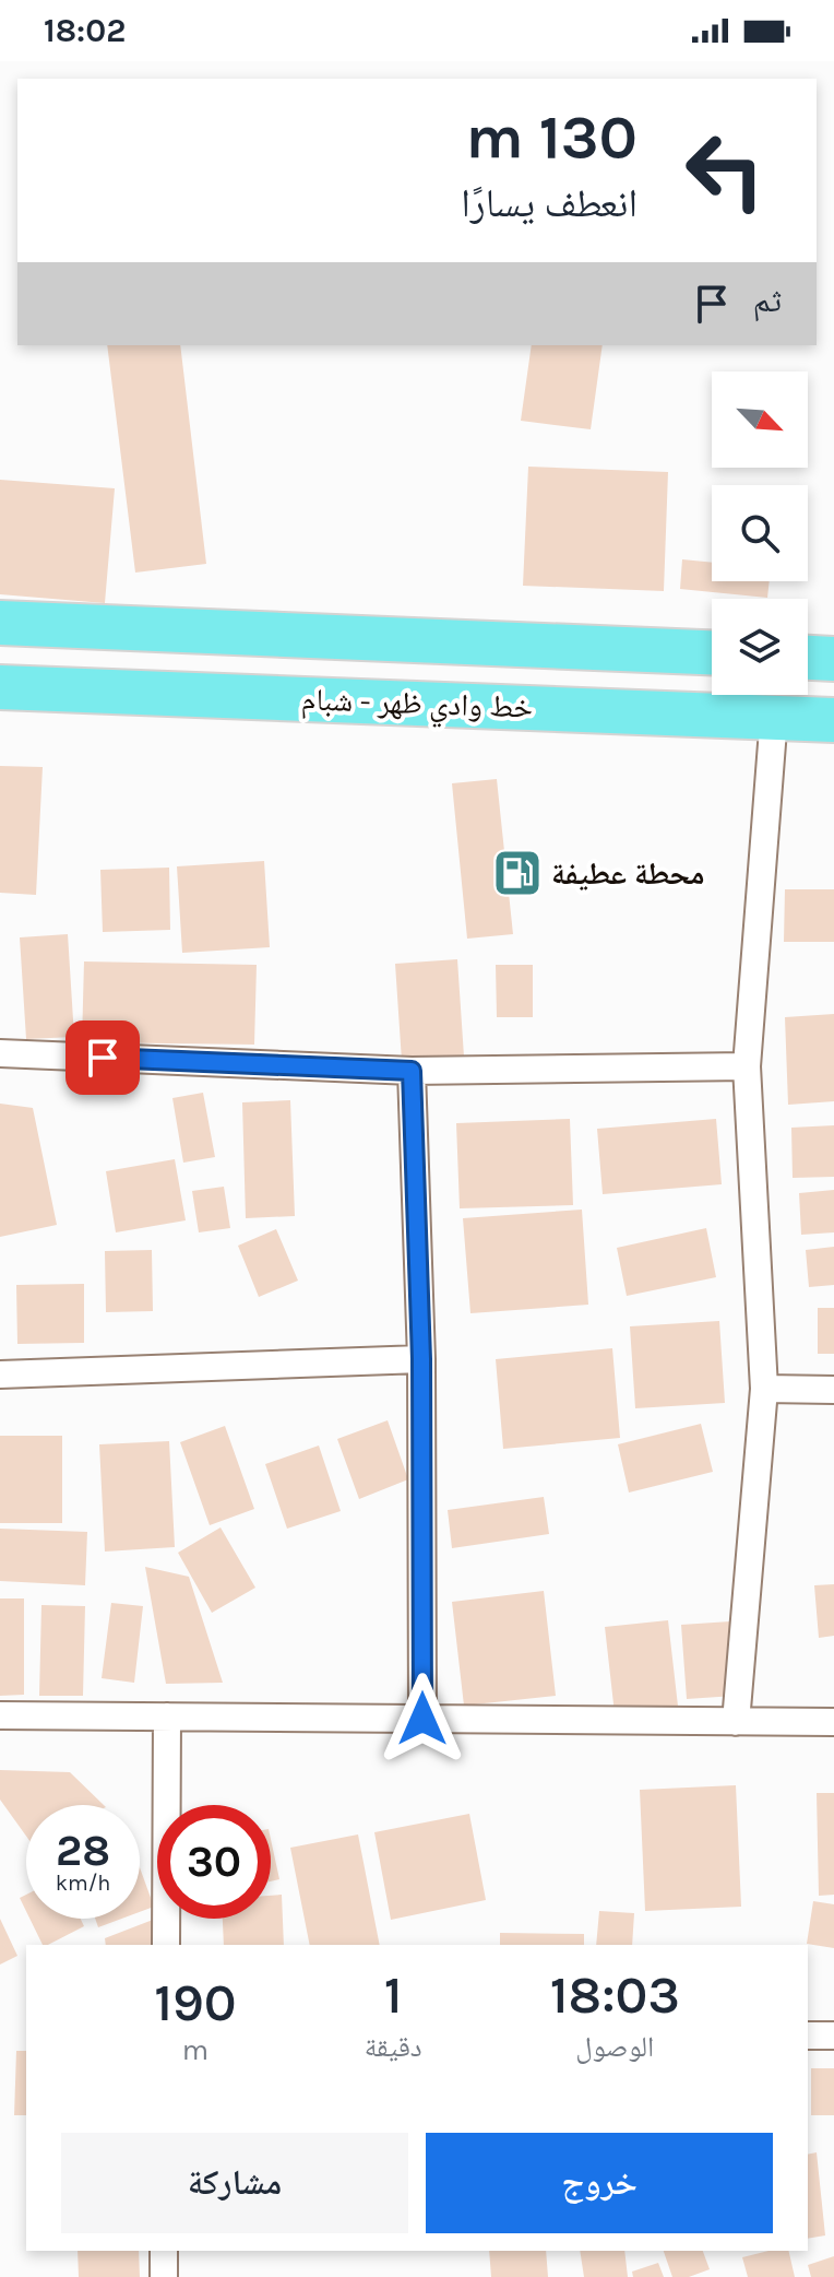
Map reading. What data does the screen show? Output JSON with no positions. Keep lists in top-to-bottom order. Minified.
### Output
{"streets":{"main road":["خط وادي ظهر - شبام"]},"places":{"fuel station":["محطة عطيفة"]},"north":"bottom right","page":{"status":"18:02","turn":["130 m","انعطف يسارًا"],"then":"ثم","speed":"28 km/h","limit":"30","eta":["18:03","الوصول","1","دقيقة","190","m"],"buttons":["خروج","مشاركة"]}}
